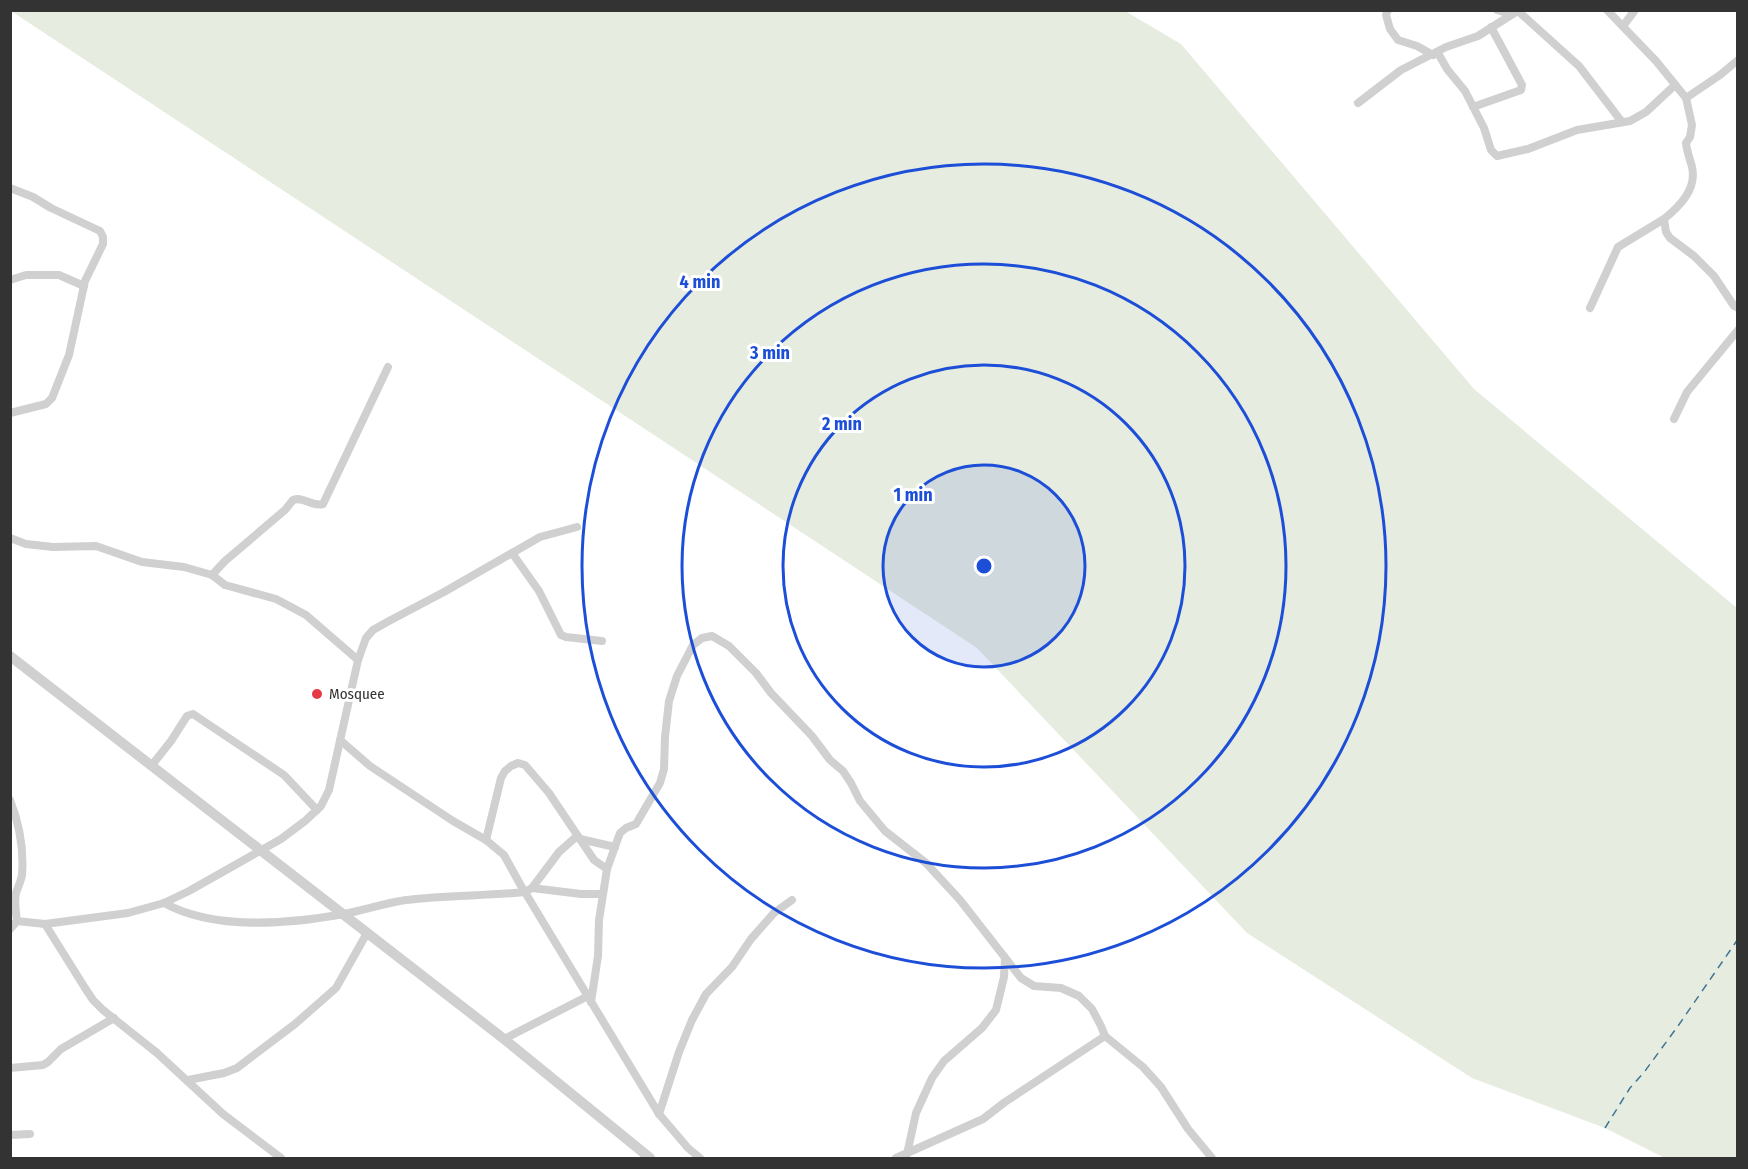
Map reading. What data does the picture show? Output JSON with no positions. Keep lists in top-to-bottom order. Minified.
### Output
{"places":["Mosquee"],"rings":["4 min","3 min","2 min","1 min"]}
